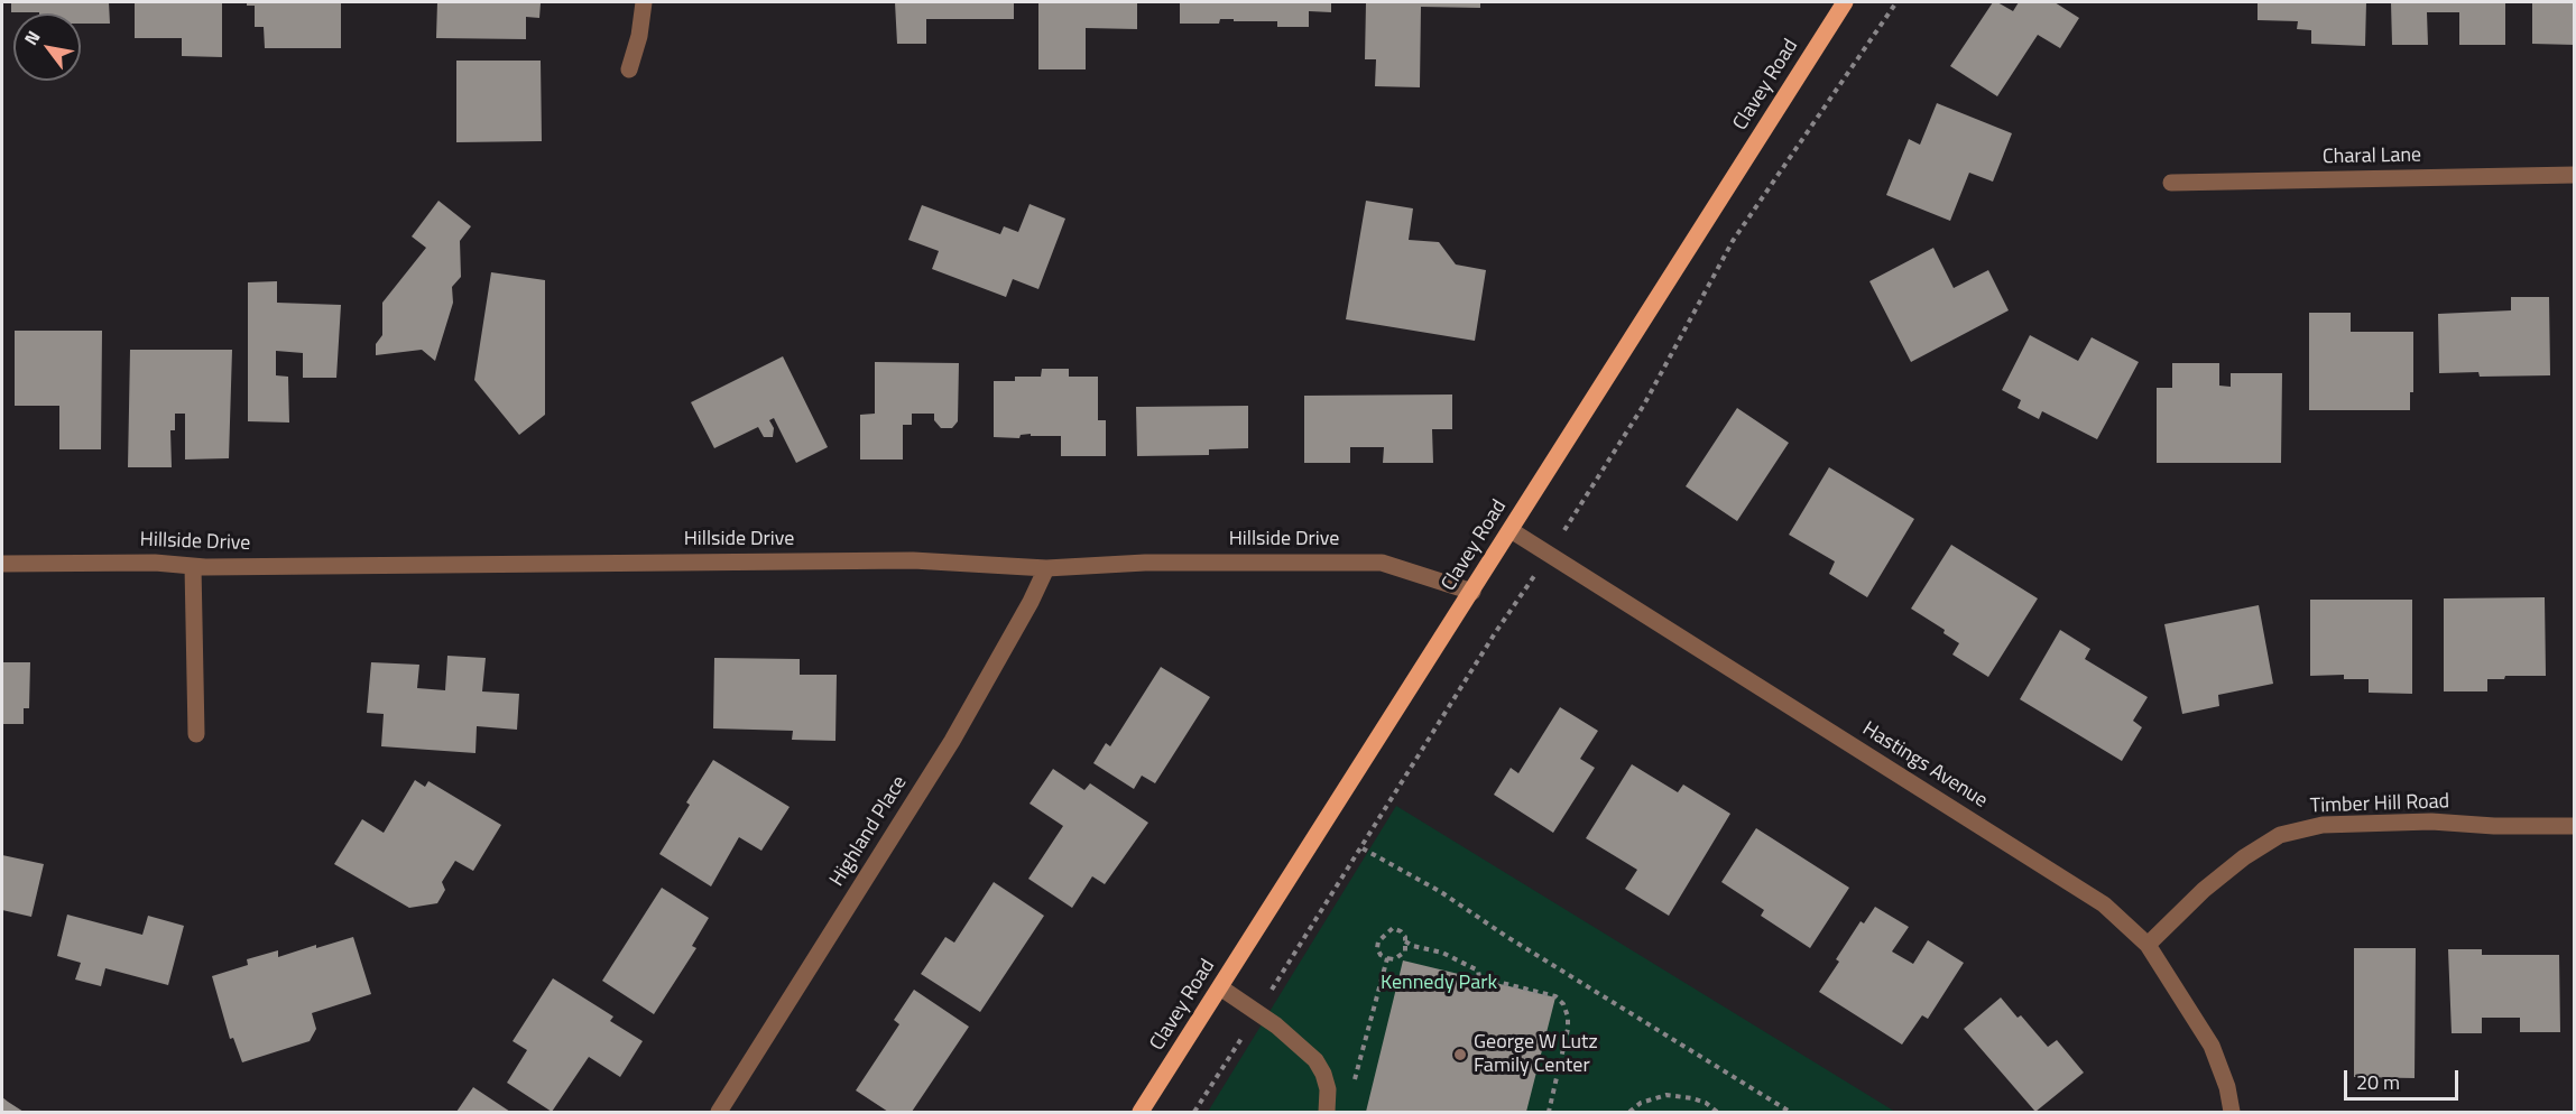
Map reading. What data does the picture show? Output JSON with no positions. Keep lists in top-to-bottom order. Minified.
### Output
{"streets":{"main road":["Clavey Road"],"street":["Charal Lane","Hillside Drive","Hastings Avenue","Timber Hill Road","Highland Place"]},"crossings":[["Clavey Road","Hillside Drive"],["Clavey Road","Hastings Avenue"],["Hillside Drive","Highland Place"],["Hastings Avenue","Timber Hill Road"]],"parks":["Kennedy Park"],"places":["George W Lutz Family Center"],"scale_bar":"20 m","north":"top left"}
